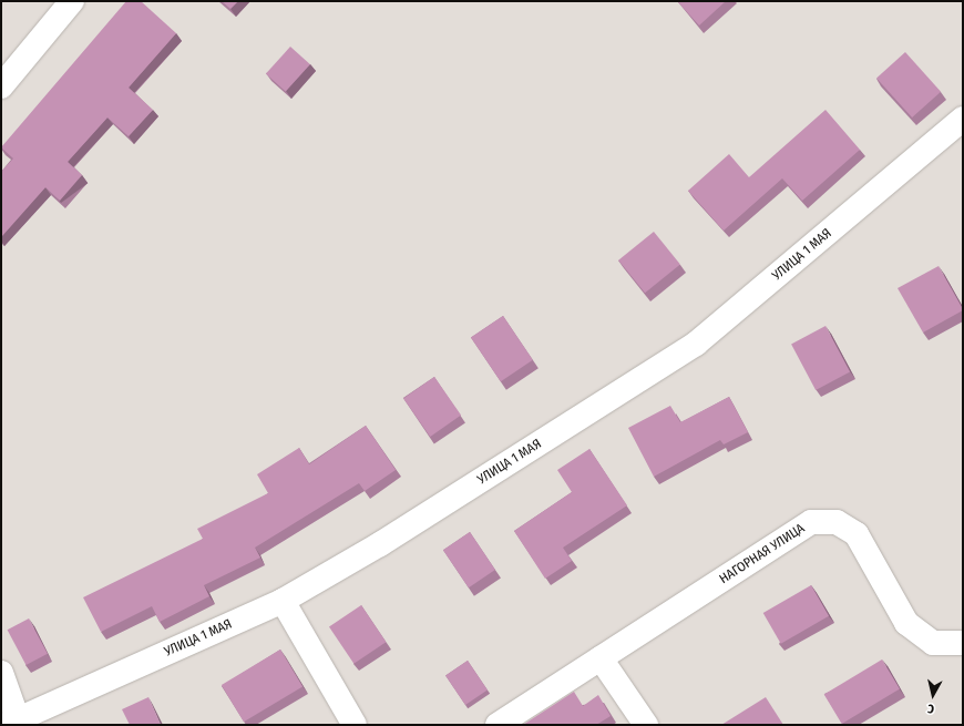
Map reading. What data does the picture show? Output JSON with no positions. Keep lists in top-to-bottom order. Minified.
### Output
{"streets":{"street":["УЛИЦА 1 МАЯ","НАГОРНАЯ УЛИЦА"]},"north":"bottom"}
